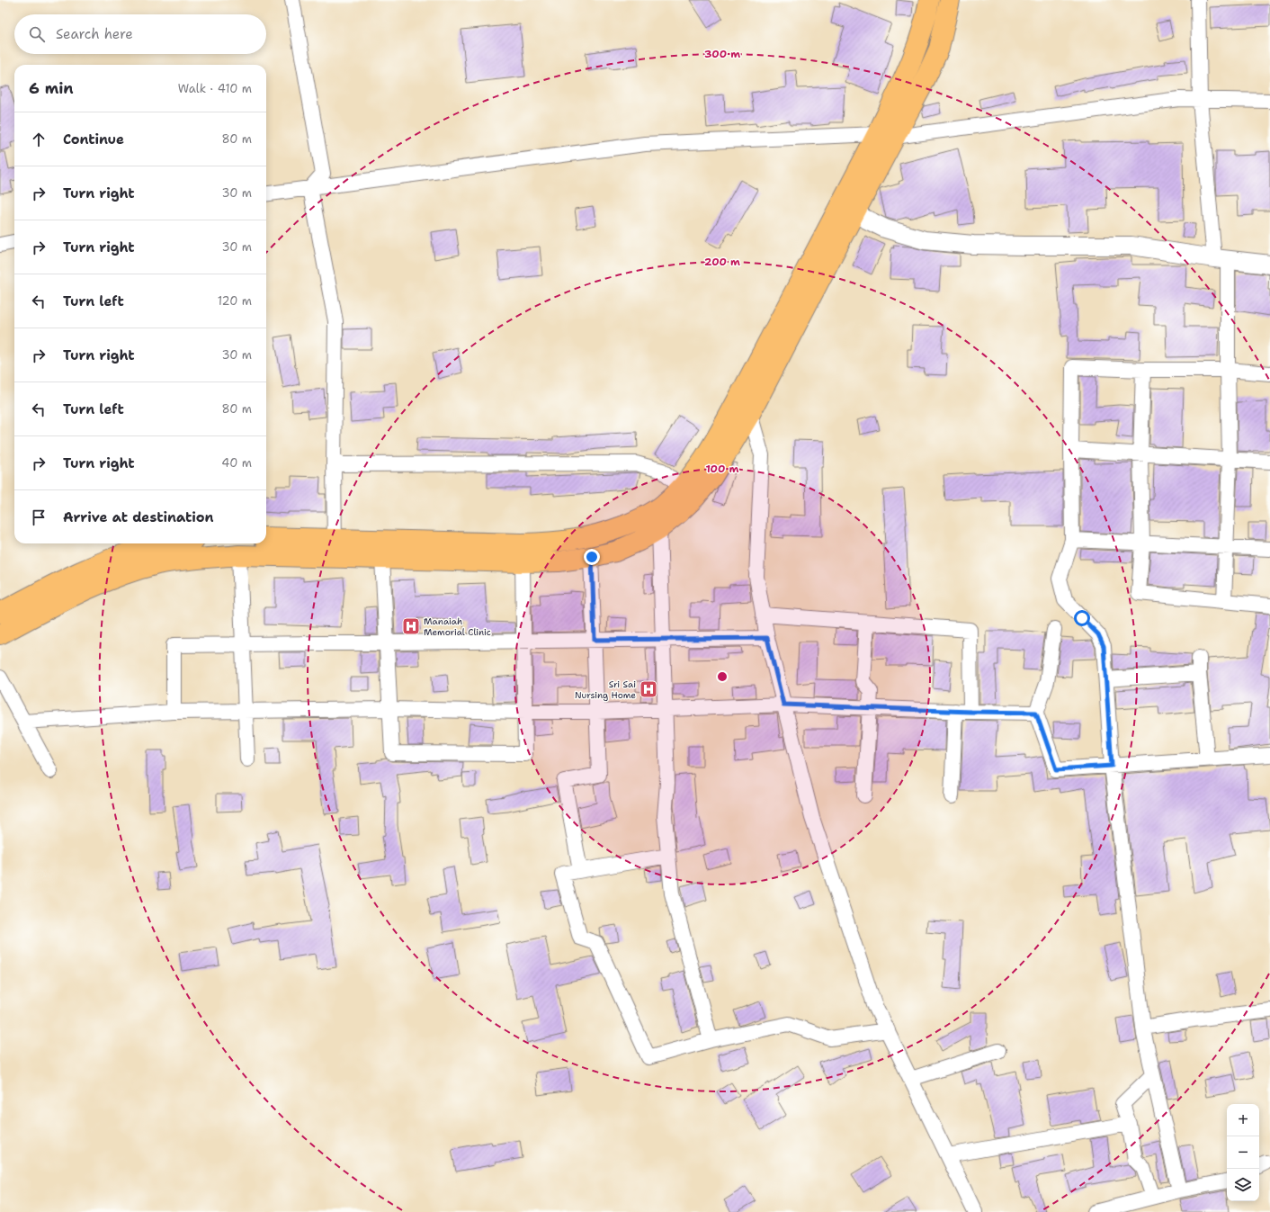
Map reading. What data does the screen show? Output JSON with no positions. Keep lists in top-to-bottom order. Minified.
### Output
{"places":{"hospital":["Manaiah Memorial Clinic","Sri Sai Nursing Home"]},"page":{"search":"Search here","heading":["6 min","Walk · 410 m"],"list":[["Continue","80 m"],["Turn right","30 m"],["Turn right","30 m"],["Turn left","120 m"],["Turn right","30 m"],["Turn left","80 m"],["Turn right","40 m"],"Arrive at destination"],"map_buttons":["+","−"]},"rings":["300 m","200 m","100 m"]}
